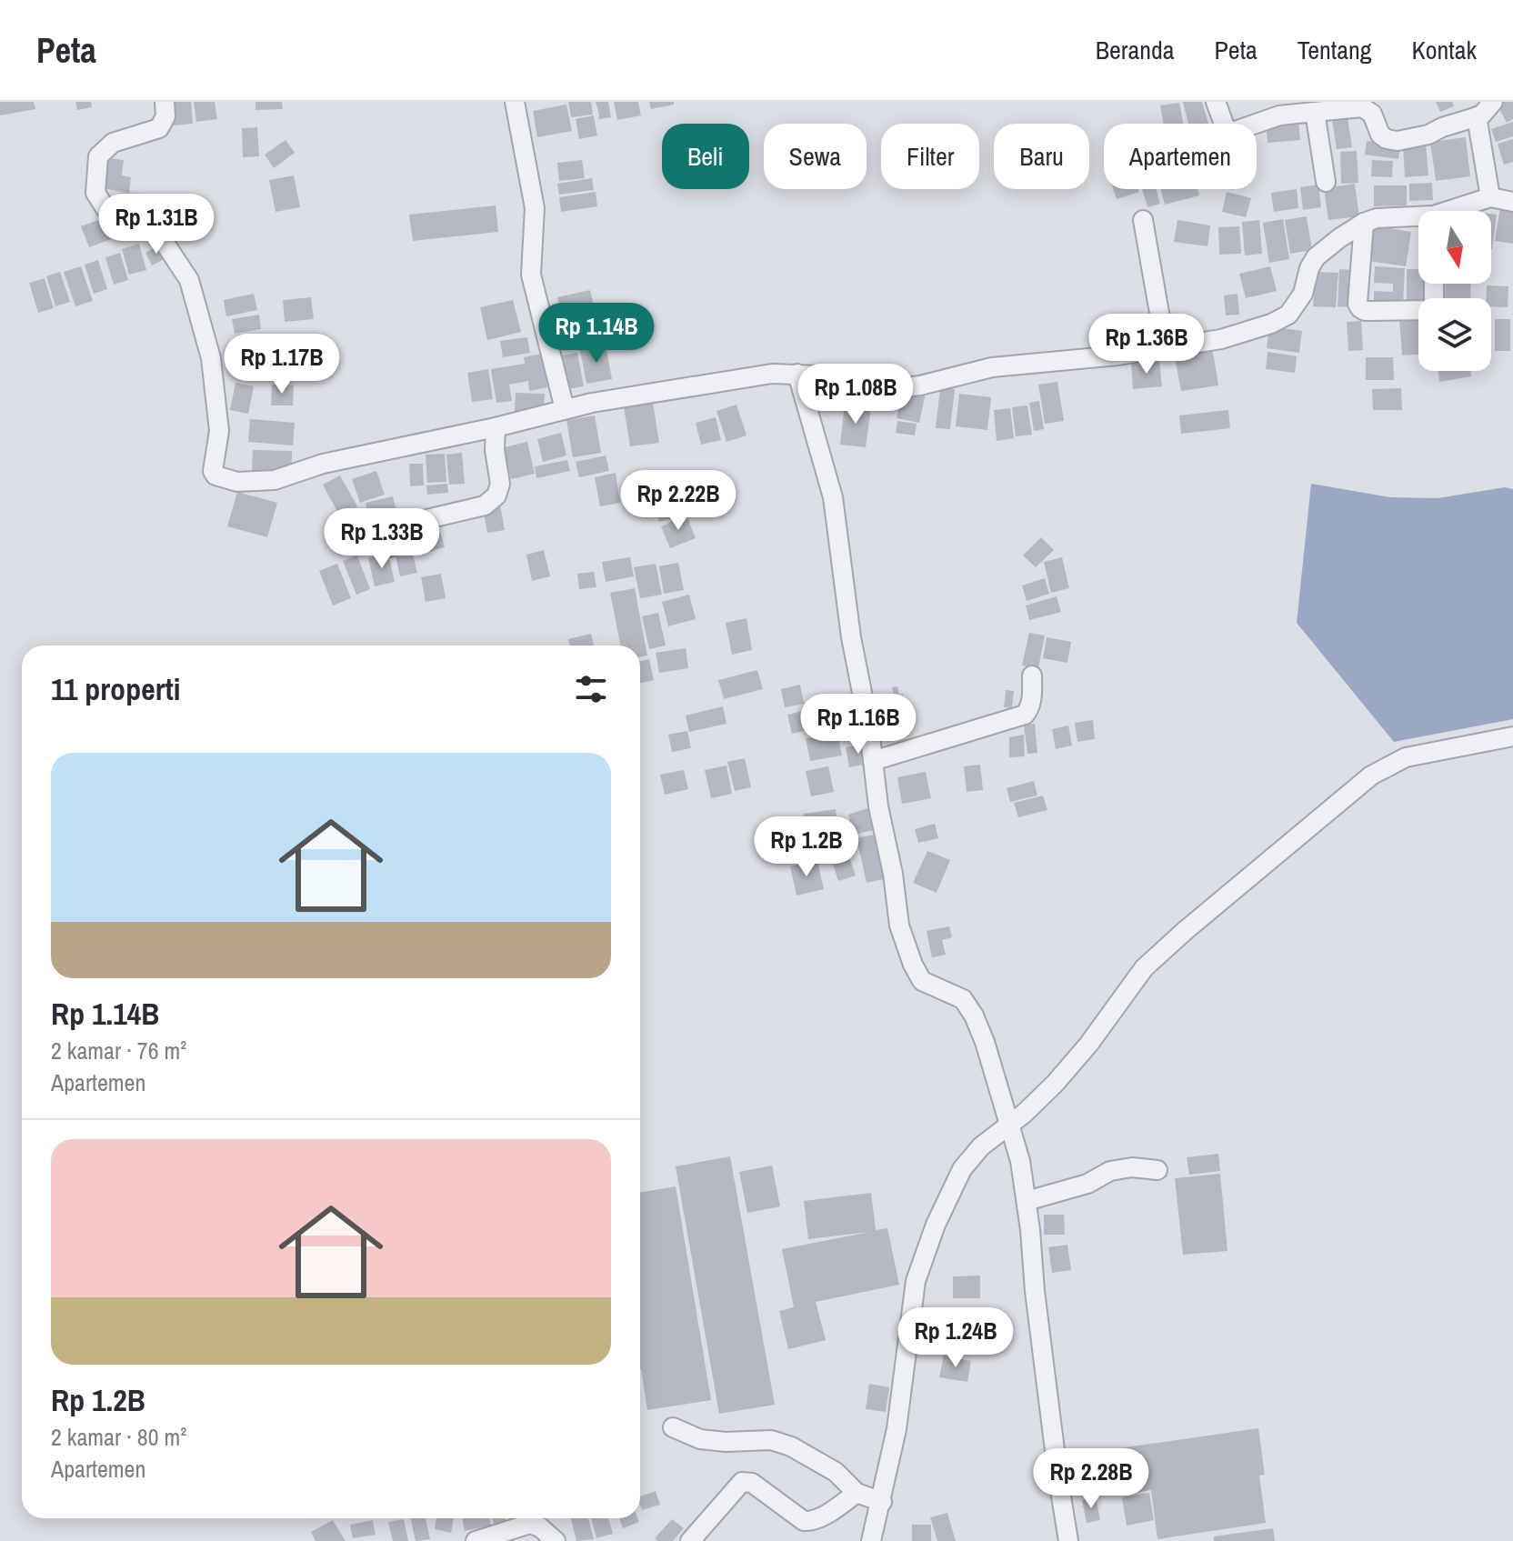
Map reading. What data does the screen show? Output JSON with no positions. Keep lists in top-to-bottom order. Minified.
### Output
{"north":"bottom","page":{"header":"Peta","nav":["Beranda","Peta","Tentang","Kontak"],"chip":["Beli","Sewa","Filter","Baru","Apartemen"],"price":["Rp 1.31B","Rp 1.14B","Rp 1.36B","Rp 1.17B","Rp 1.08B","Rp 2.22B","Rp 1.33B","Rp 1.16B","Rp 1.2B","Rp 1.24B","Rp 2.28B"],"heading":"11 properti","list":[{"name":"Rp 1.14B","note":"2 kamar · 76 m² · Apartemen"},{"name":"Rp 1.2B","note":"2 kamar · 80 m² · Apartemen"}]}}
